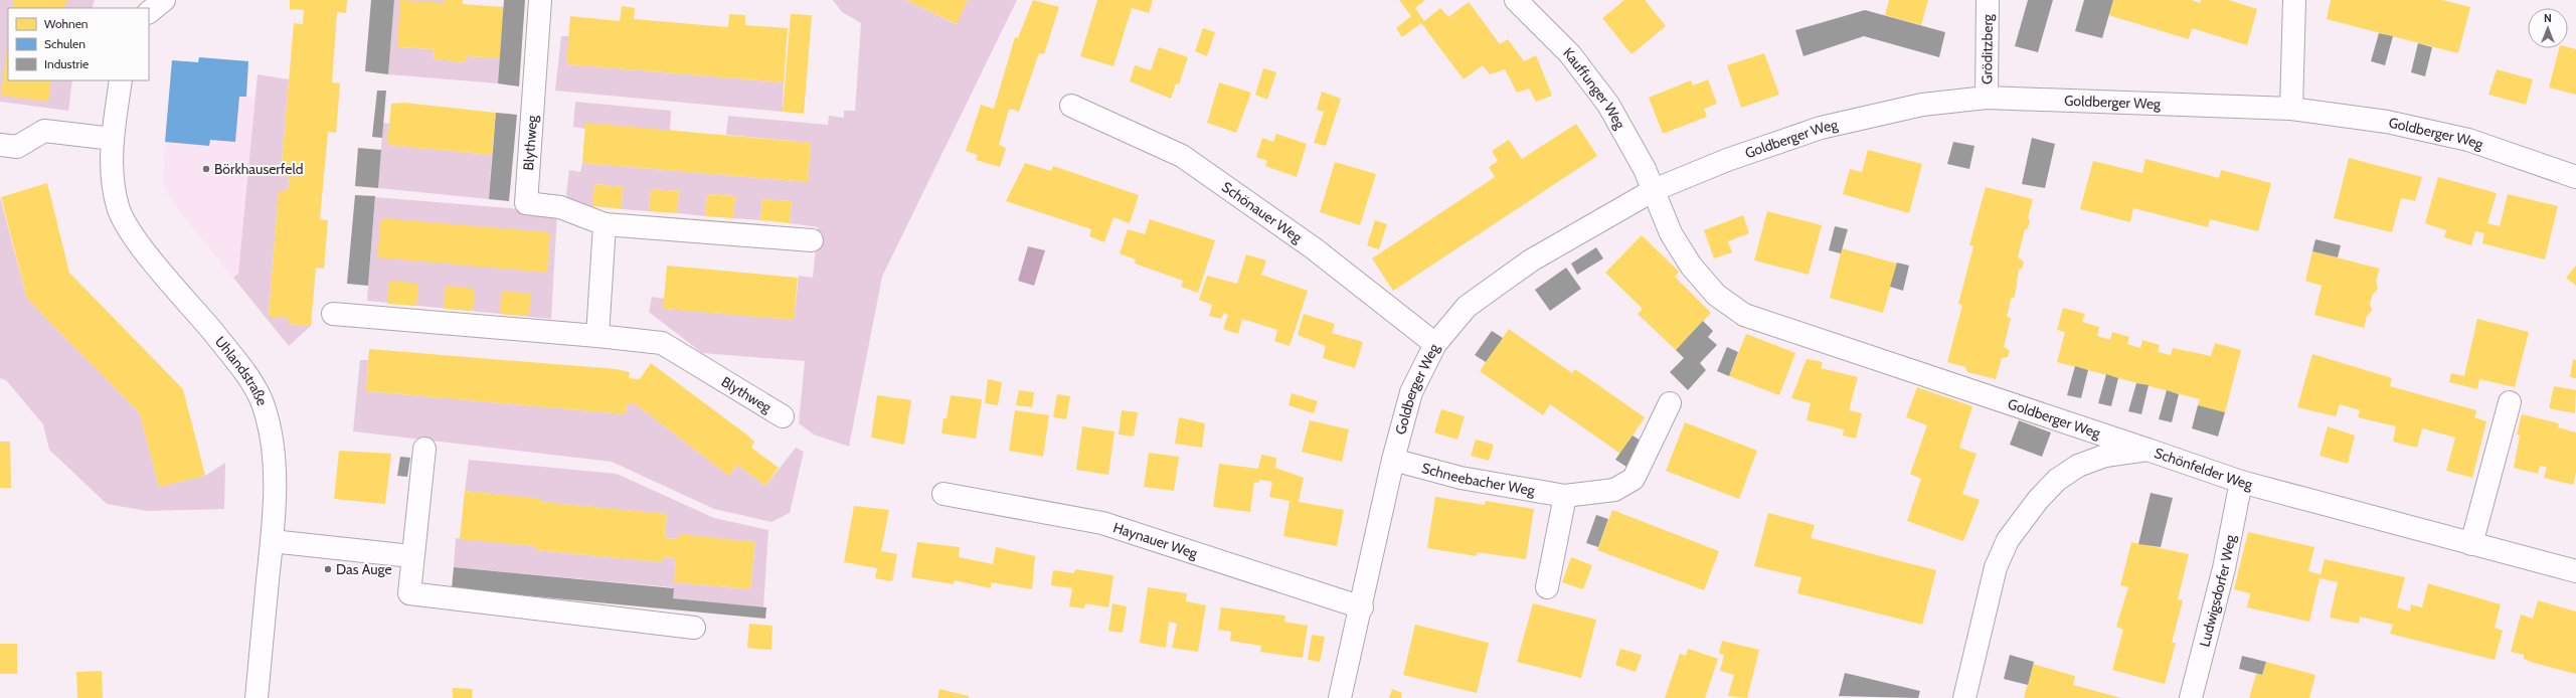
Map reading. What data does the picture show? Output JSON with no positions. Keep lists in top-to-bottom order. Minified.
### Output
{"streets":{"street":["Gröditzberg","Kauffunger Weg","Goldberger Weg","Blythweg","Schönauer Weg","Uhlandstraße","Schönfelder Weg","Schneebacher Weg","Haynauer Weg","Ludwigsdorfer Weg"]},"crossings":[["Gröditzberg","Goldberger Weg"],["Kauffunger Weg","Goldberger Weg"],["Goldberger Weg","Schönauer Weg"],["Goldberger Weg","Schönfelder Weg"],["Goldberger Weg","Schneebacher Weg"],["Goldberger Weg","Haynauer Weg"],["Schönfelder Weg","Ludwigsdorfer Weg"]],"places":["Börkhauserfeld","Das Auge"],"legend":["Wohnen","Schulen","Industrie"],"north":"top"}
